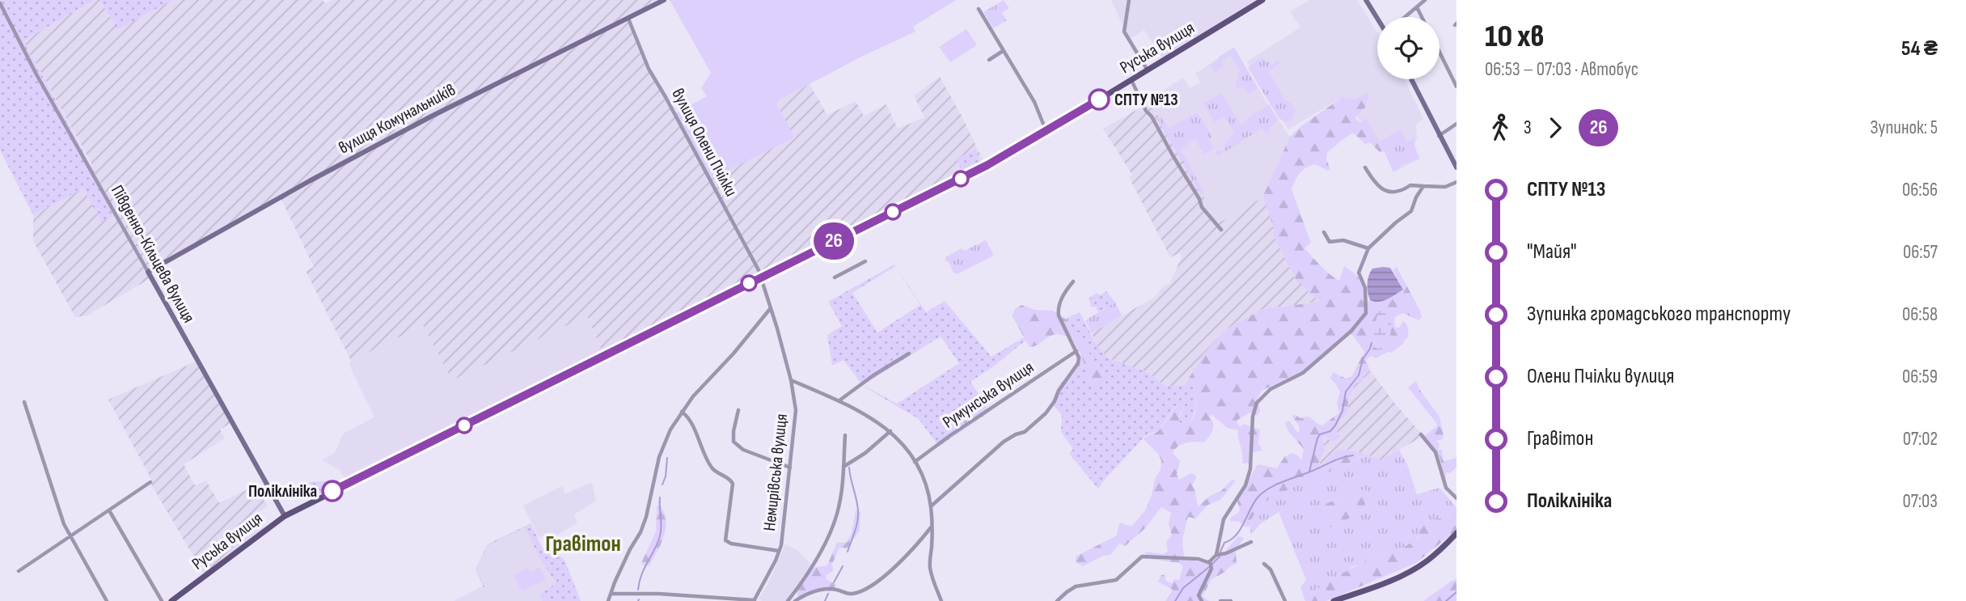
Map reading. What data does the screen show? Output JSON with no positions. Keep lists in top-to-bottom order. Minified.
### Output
{"streets":{"main road":["Руська вулиця"],"street":["вулиця Комунальників","вулиця Олени Пчілки","Південно-Кільцева вулиця","Румунська вулиця","Немирівська вулиця"]},"crossings":[["Руська вулиця","вулиця Олени Пчілки"],["Руська вулиця","Південно-Кільцева вулиця"],["Руська вулиця","Немирівська вулиця"],["вулиця Комунальників","вулиця Олени Пчілки"],["вулиця Комунальників","Південно-Кільцева вулиця"],["вулиця Олени Пчілки","Немирівська вулиця"]],"districts":["Гравітон"],"places":["СПТУ №13","Поліклініка"],"lines":["bus line 26"],"page":{"on_map":"26","heading":["10 хв","06:53 – 07:03 · Автобус","54 ₴"],"legs":["3","26","Зупинок: 5"],"list":[{"name":"СПТУ №13","value":"06:56"},{"name":"\"Майя\"","value":"06:57"},{"name":"Зупинка громадського транспорту","value":"06:58"},{"name":"Олени Пчілки вулиця","value":"06:59"},{"name":"Гравітон","value":"07:02"},{"name":"Поліклініка","value":"07:03"}]}}
